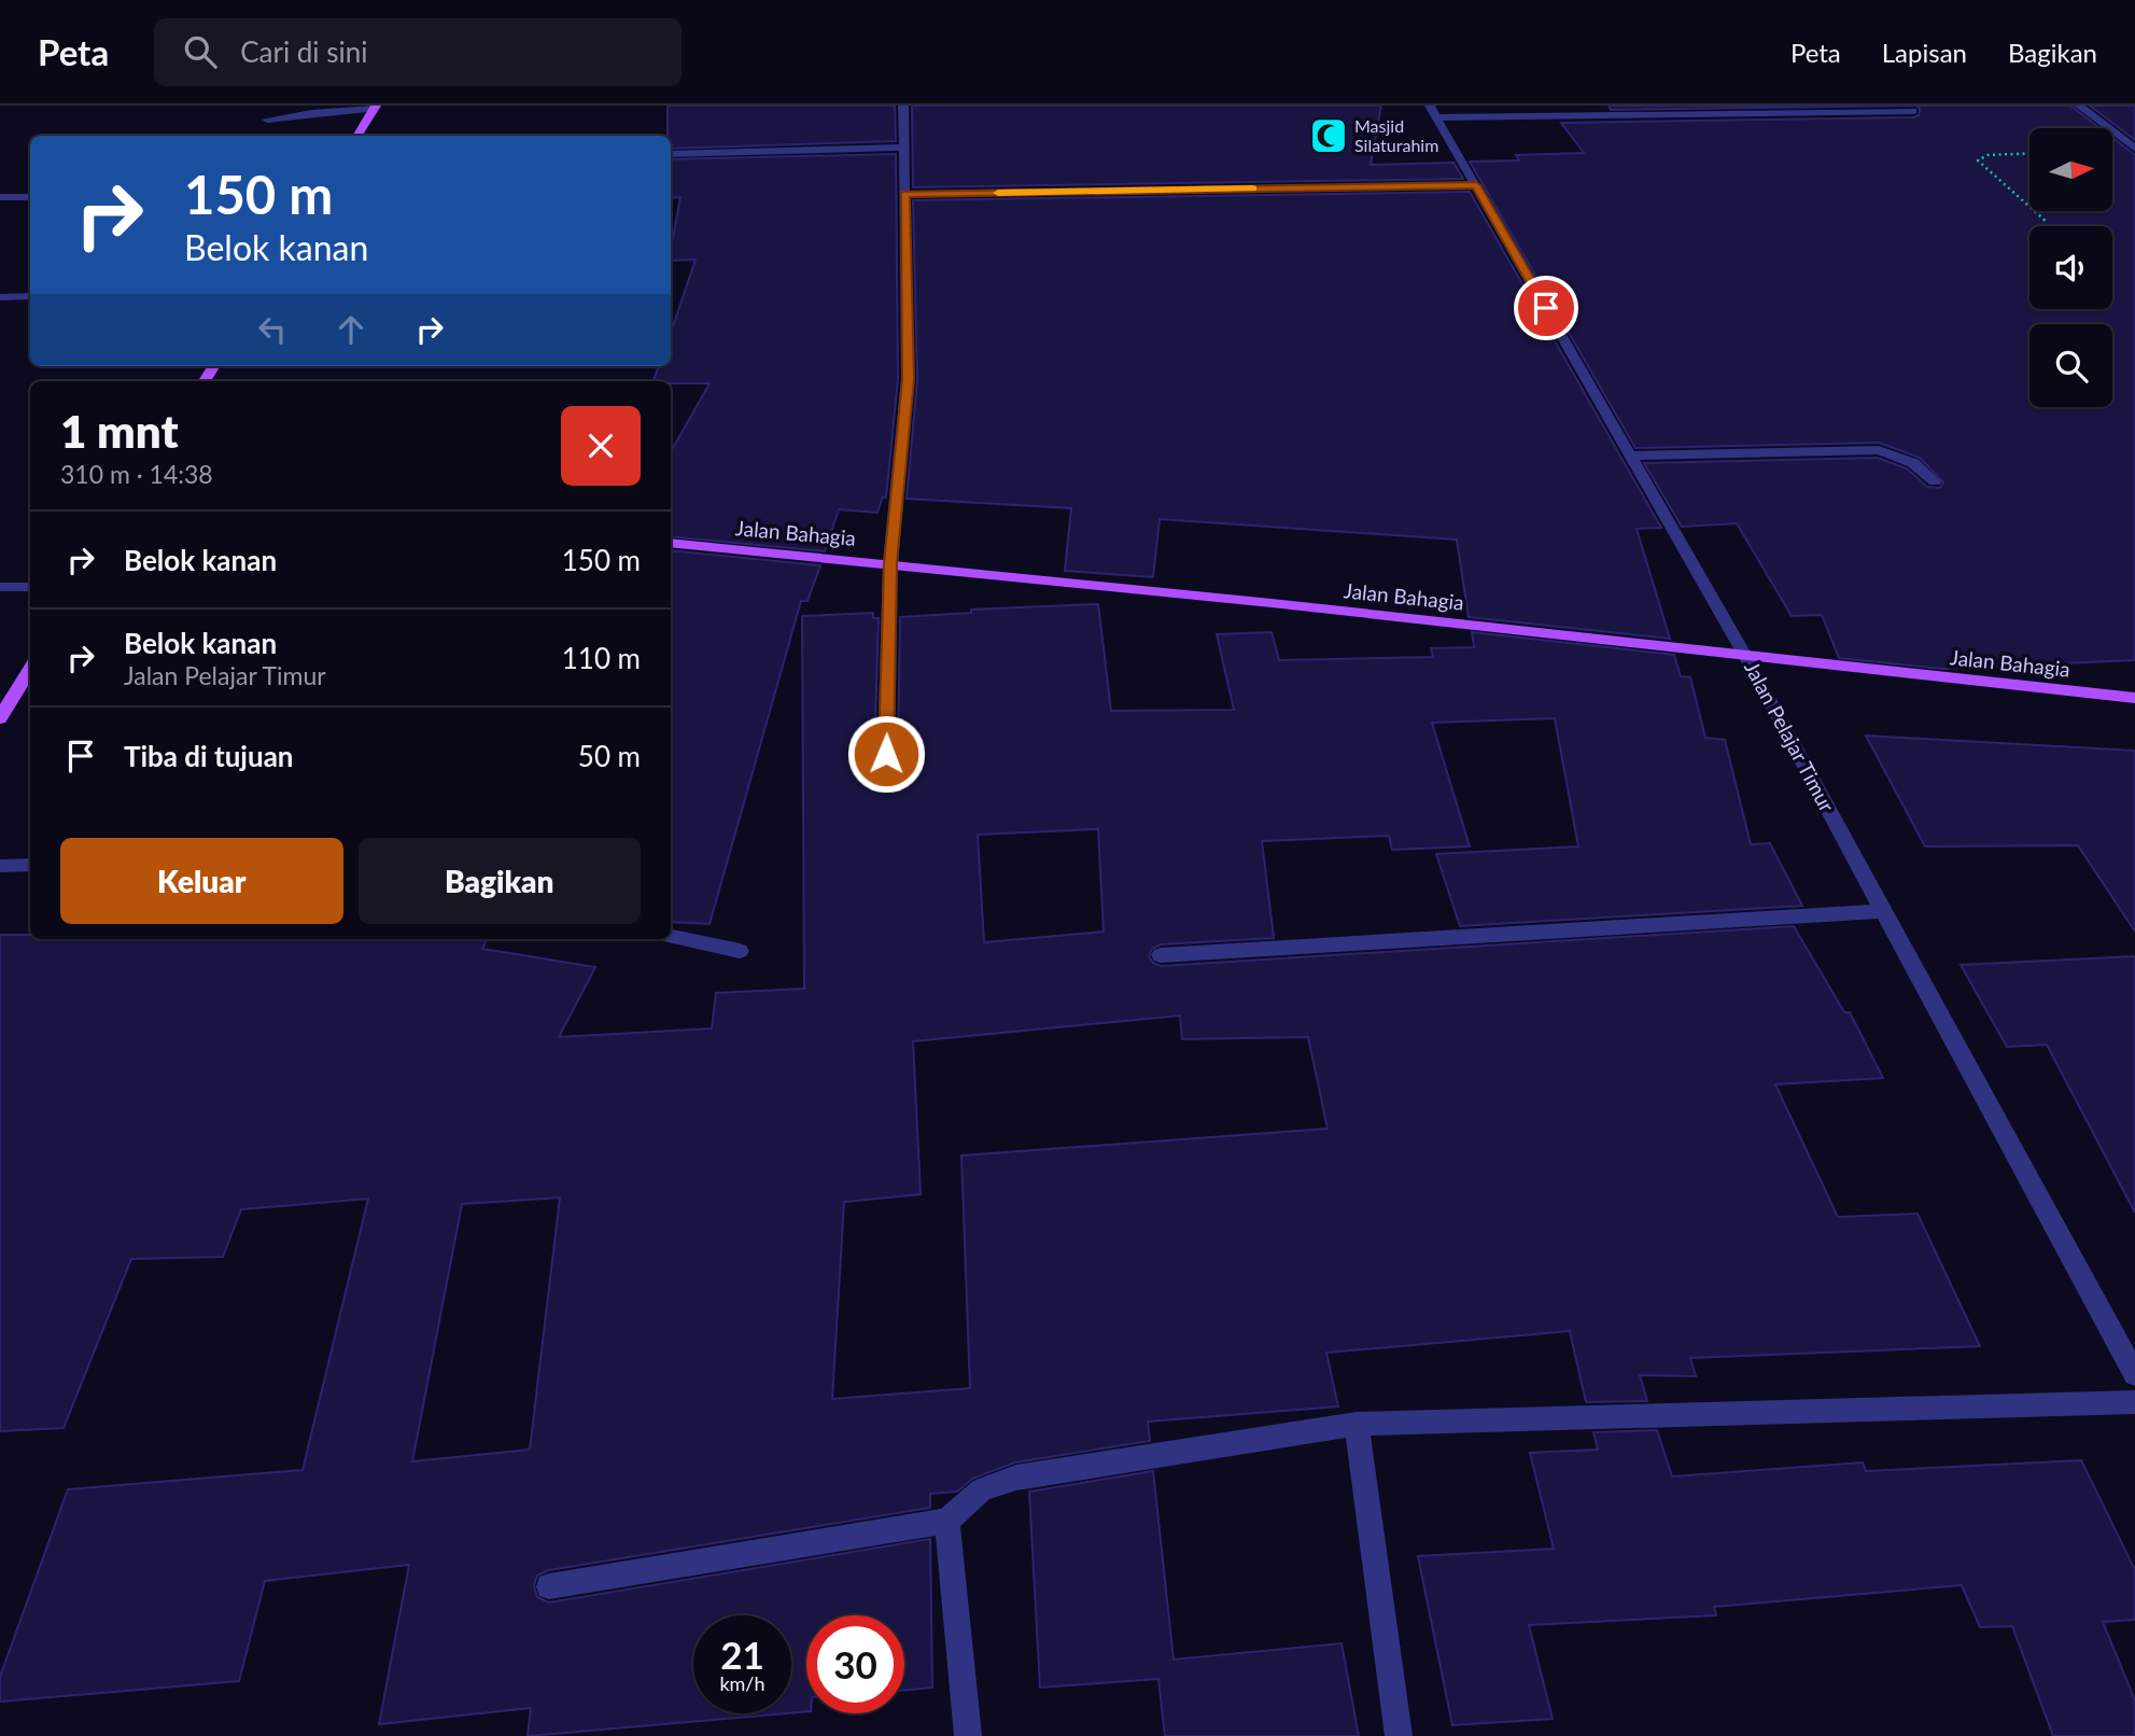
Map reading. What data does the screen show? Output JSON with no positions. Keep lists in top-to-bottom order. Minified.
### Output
{"streets":{"main road":["Jalan Bahagia"],"street":["Jalan Pelajar Timur"]},"crossings":[["Jalan Bahagia","Jalan Pelajar Timur"]],"places":{"mosque":["Masjid Silaturahim"]},"north":"right","page":{"header":"Peta","search":"Cari di sini","nav":["Peta","Lapisan","Bagikan"],"turn":["150 m","Belok kanan"],"heading":["1 mnt","310 m · 14:38"],"list":[{"name":"Belok kanan","value":"150 m"},{"name":"Belok kanan","note":"Jalan Pelajar Timur","value":"110 m"},{"name":"Tiba di tujuan","value":"50 m"}],"buttons":["Keluar","Bagikan"],"speed":"21 km/h","limit":"30"}}
